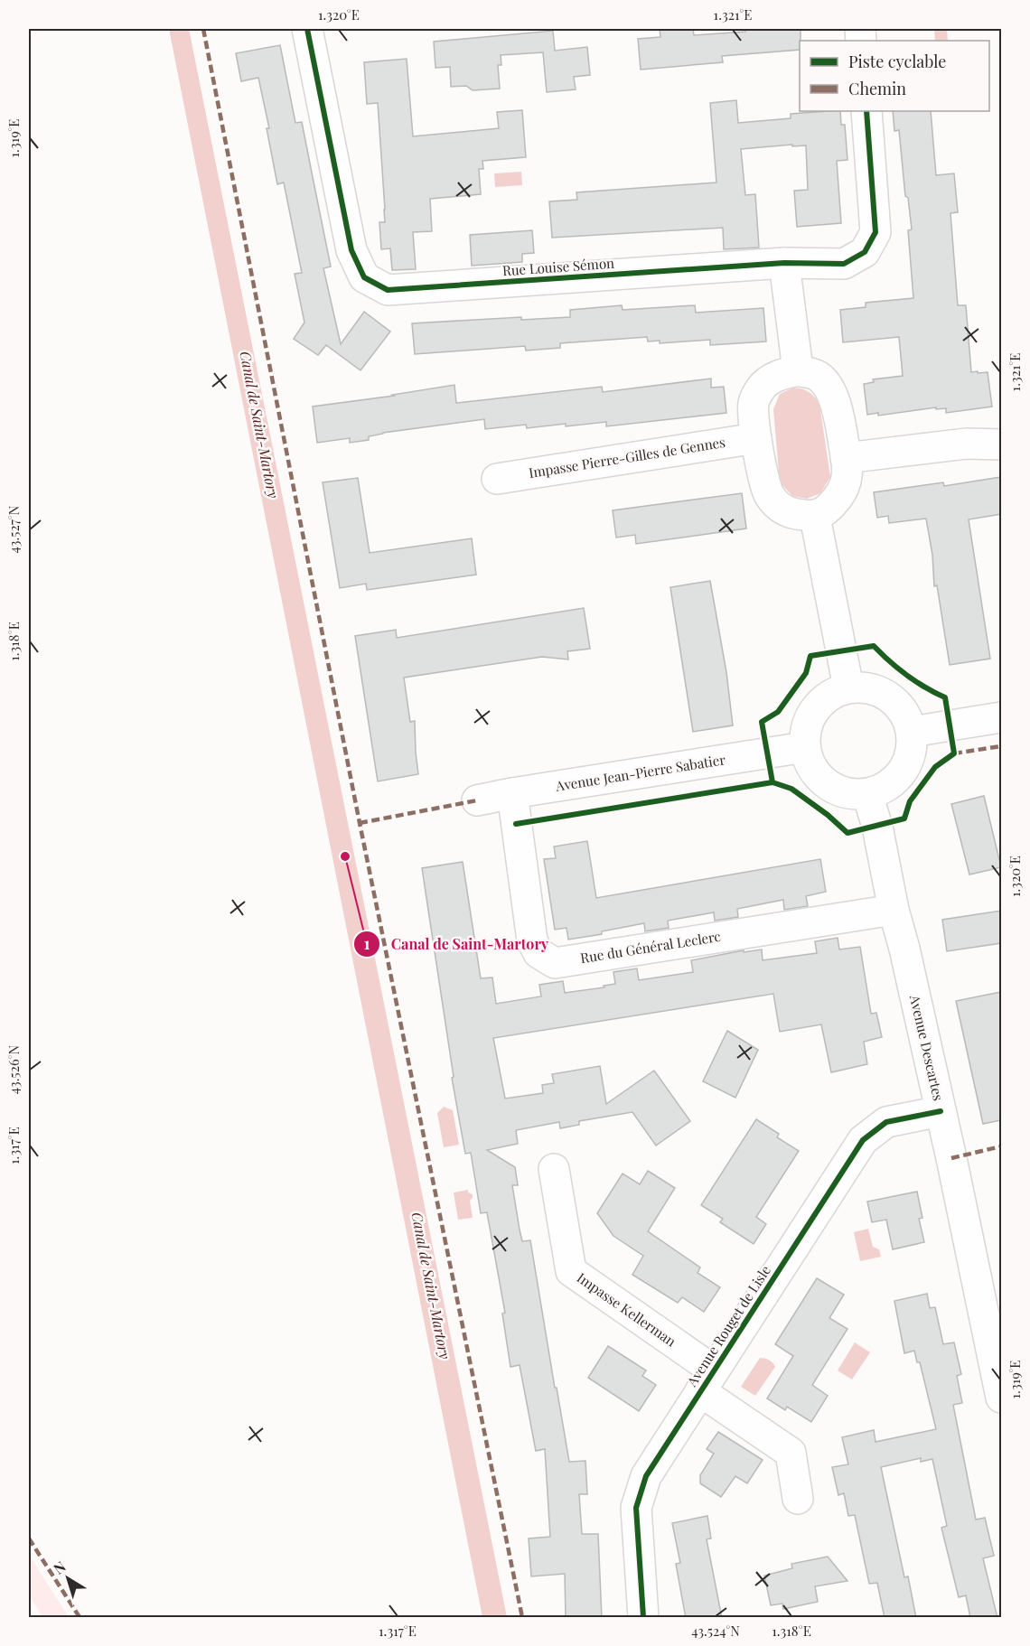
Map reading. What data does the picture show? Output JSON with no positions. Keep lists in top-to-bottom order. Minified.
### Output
{"streets":{"street":["Rue Louise Sémon","Impasse Pierre-Gilles de Gennes","Avenue Jean-Pierre Sabatier","Rue du Général Leclerc","Avenue Descartes","Impasse Kellerman","Avenue Rouget de Lisle"]},"crossings":[["Avenue Jean-Pierre Sabatier","Rue du Général Leclerc"],["Avenue Jean-Pierre Sabatier","Avenue Descartes"],["Rue du Général Leclerc","Avenue Descartes"],["Avenue Descartes","Avenue Rouget de Lisle"],["Impasse Kellerman","Avenue Rouget de Lisle"]],"water":["Canal de Saint-Martory"],"places":["Canal de Saint-Martory"],"legend":["Piste cyclable","Chemin"],"north":"top left","coordinates":["1.320°E","1.321°E","1.319°E","43.527°N","1.318°E","43.526°N","1.317°E","43.524°N"]}
